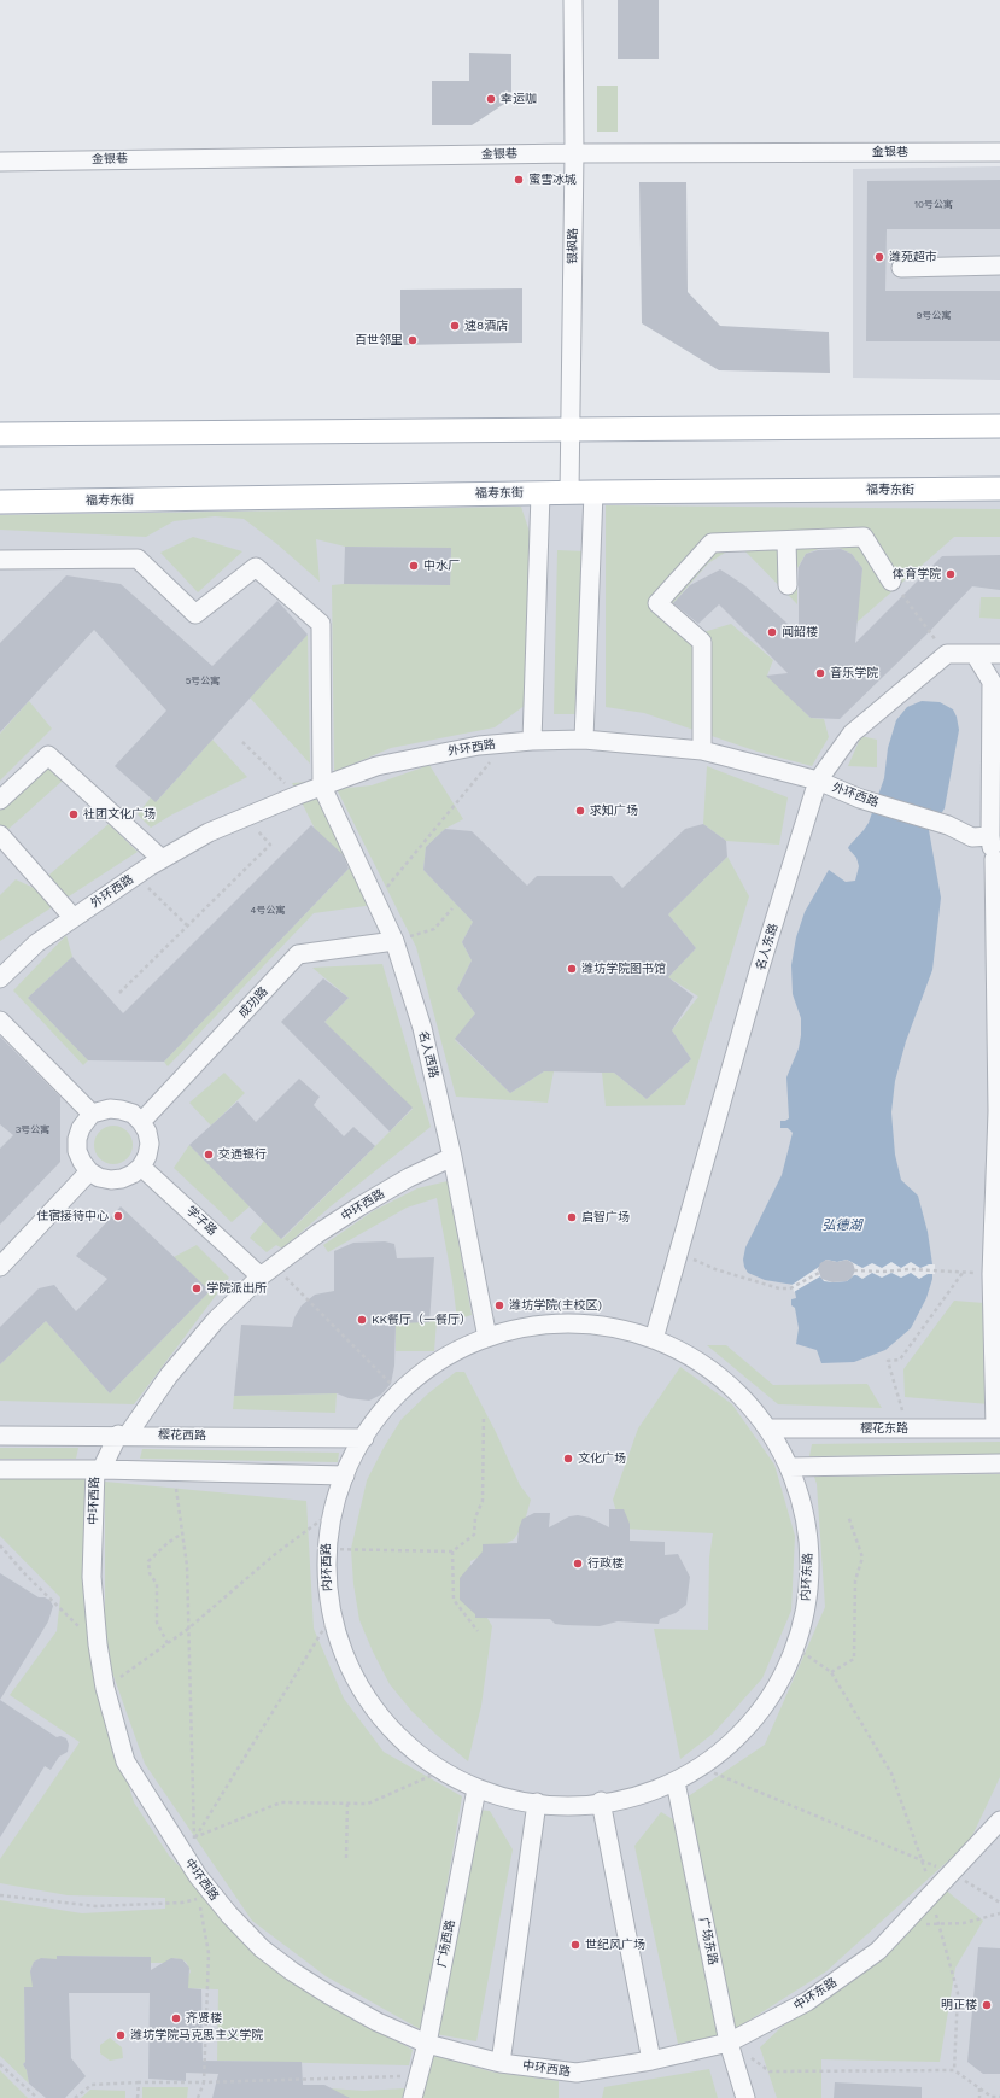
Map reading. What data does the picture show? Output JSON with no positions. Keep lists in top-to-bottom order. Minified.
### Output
{"streets":{"main road":["福寿东街"],"street":["金银巷","银枫路","外环西路","名人东路","成功路","名人西路","中环西路","学子路","樱花东路","樱花西路","内环西路","内环东路","广场东路","广场西路","中环东路"]},"crossings":[["金银巷","银枫路"],["银枫路","福寿东街"],["外环西路","名人东路"],["外环西路","名人西路"],["名人东路","内环东路"],["成功路","名人西路"],["成功路","学子路"],["名人西路","中环西路"],["名人西路","内环西路"],["中环西路","学子路"],["中环西路","樱花西路"],["中环西路","广场西路"],["中环西路","中环东路"],["樱花东路","内环东路"],["樱花西路","内环西路"],["内环西路","内环东路"],["内环西路","广场西路"],["内环东路","广场东路"],["广场东路","中环东路"]],"water":["弘德湖"],"places":["幸运咖","蜜雪冰城","潍苑超市","速8酒店","百世邻里","中水厂","体育学院","闻韶楼","音乐学院","求知广场","社团文化广场","潍坊学院图书馆","交通银行","住宿接待中心","启智广场","学院派出所","潍坊学院(主校区)","KK餐厅（一餐厅）","文化广场","行政楼","世纪风广场","明正楼","齐贤楼","潍坊学院马克思主义学院"],"house_numbers":["10号公寓","9号公寓","5号公寓","4号公寓","3号公寓"]}
